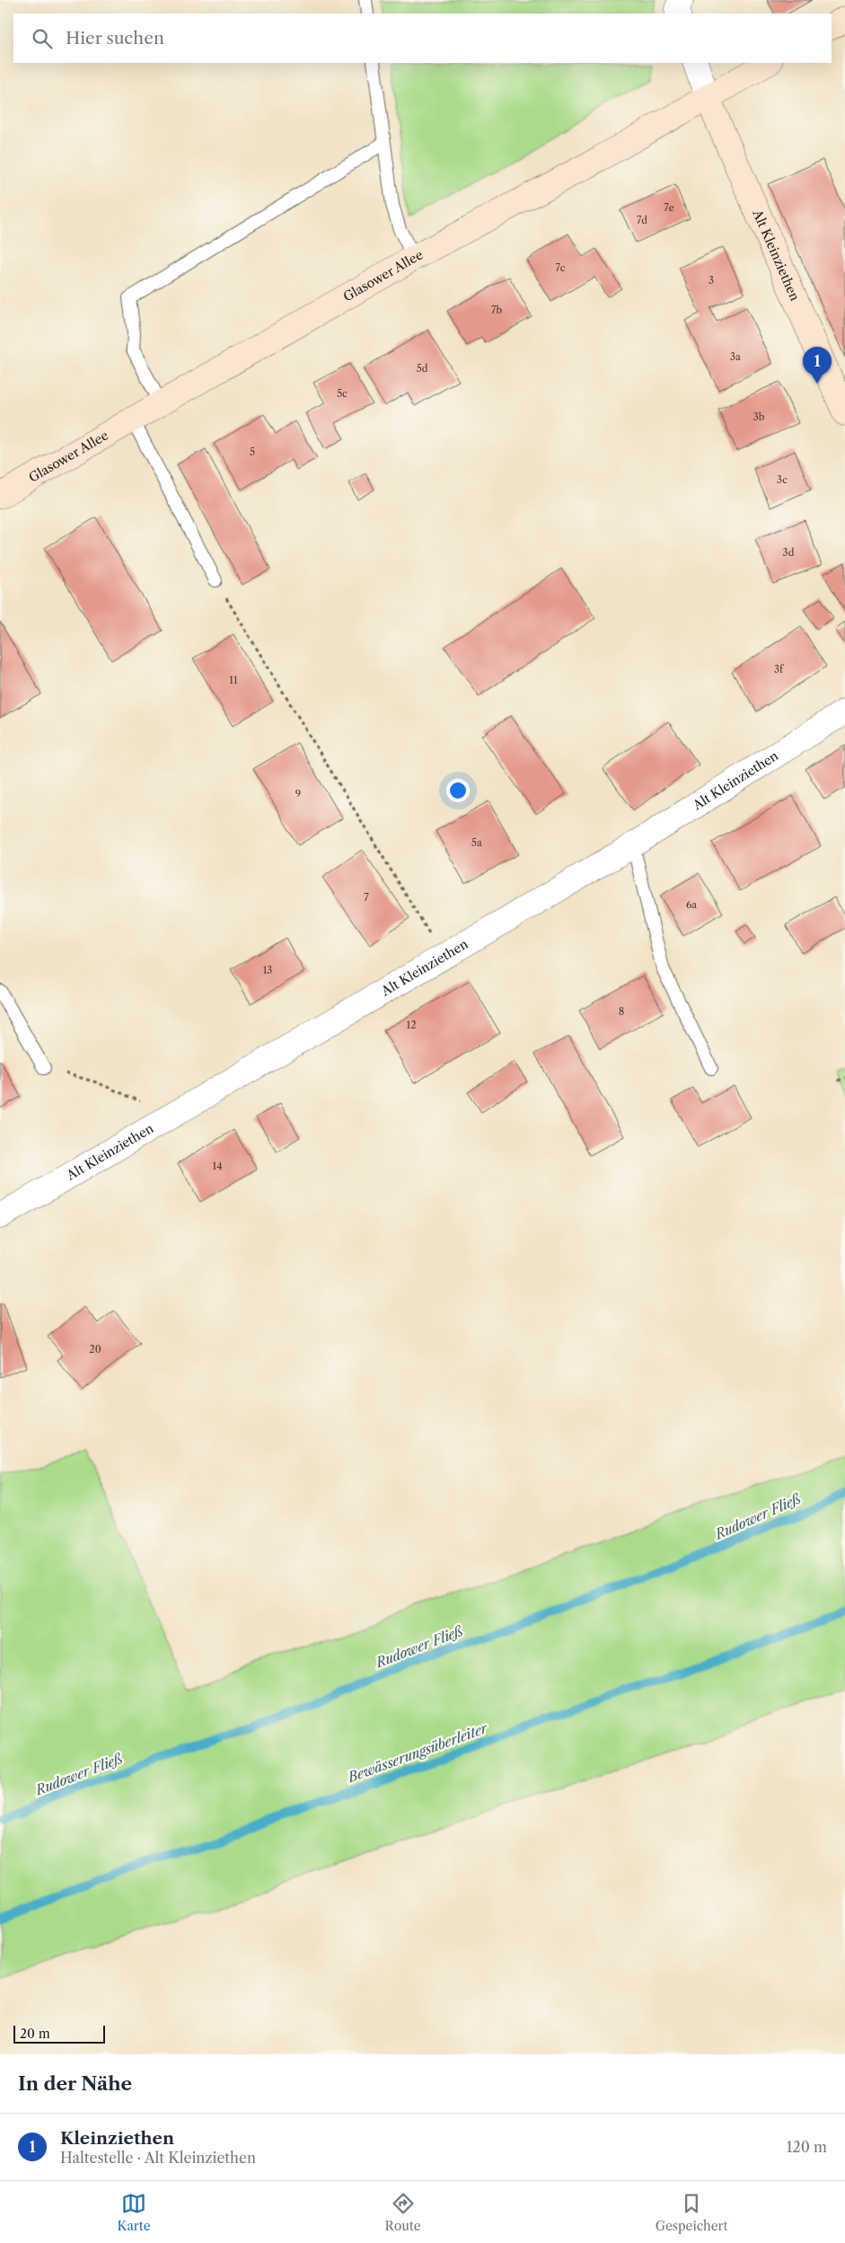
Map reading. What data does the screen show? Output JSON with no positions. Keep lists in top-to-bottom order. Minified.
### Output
{"streets":{"main road":["Alt Kleinziethen","Glasower Allee"]},"crossings":[["Alt Kleinziethen","Glasower Allee"]],"water":["Rudower Fließ","Bewässerungsüberleiter"],"house_numbers":["7e","7d","7c","3","7b","3a","5d","5c","3b","5","3c","3d","3f","11","9","5a","7","6a","13","8","12","14","20"],"scale_bar":"20 m","page":{"search":"Hier suchen","pins":"1","scale":"20 m","heading":"In der Nähe","list":[{"mark":"1","name":"Kleinziethen","note":"Haltestelle · Alt Kleinziethen","value":"120 m"}],"nav":["Karte","Route","Gespeichert"]}}
